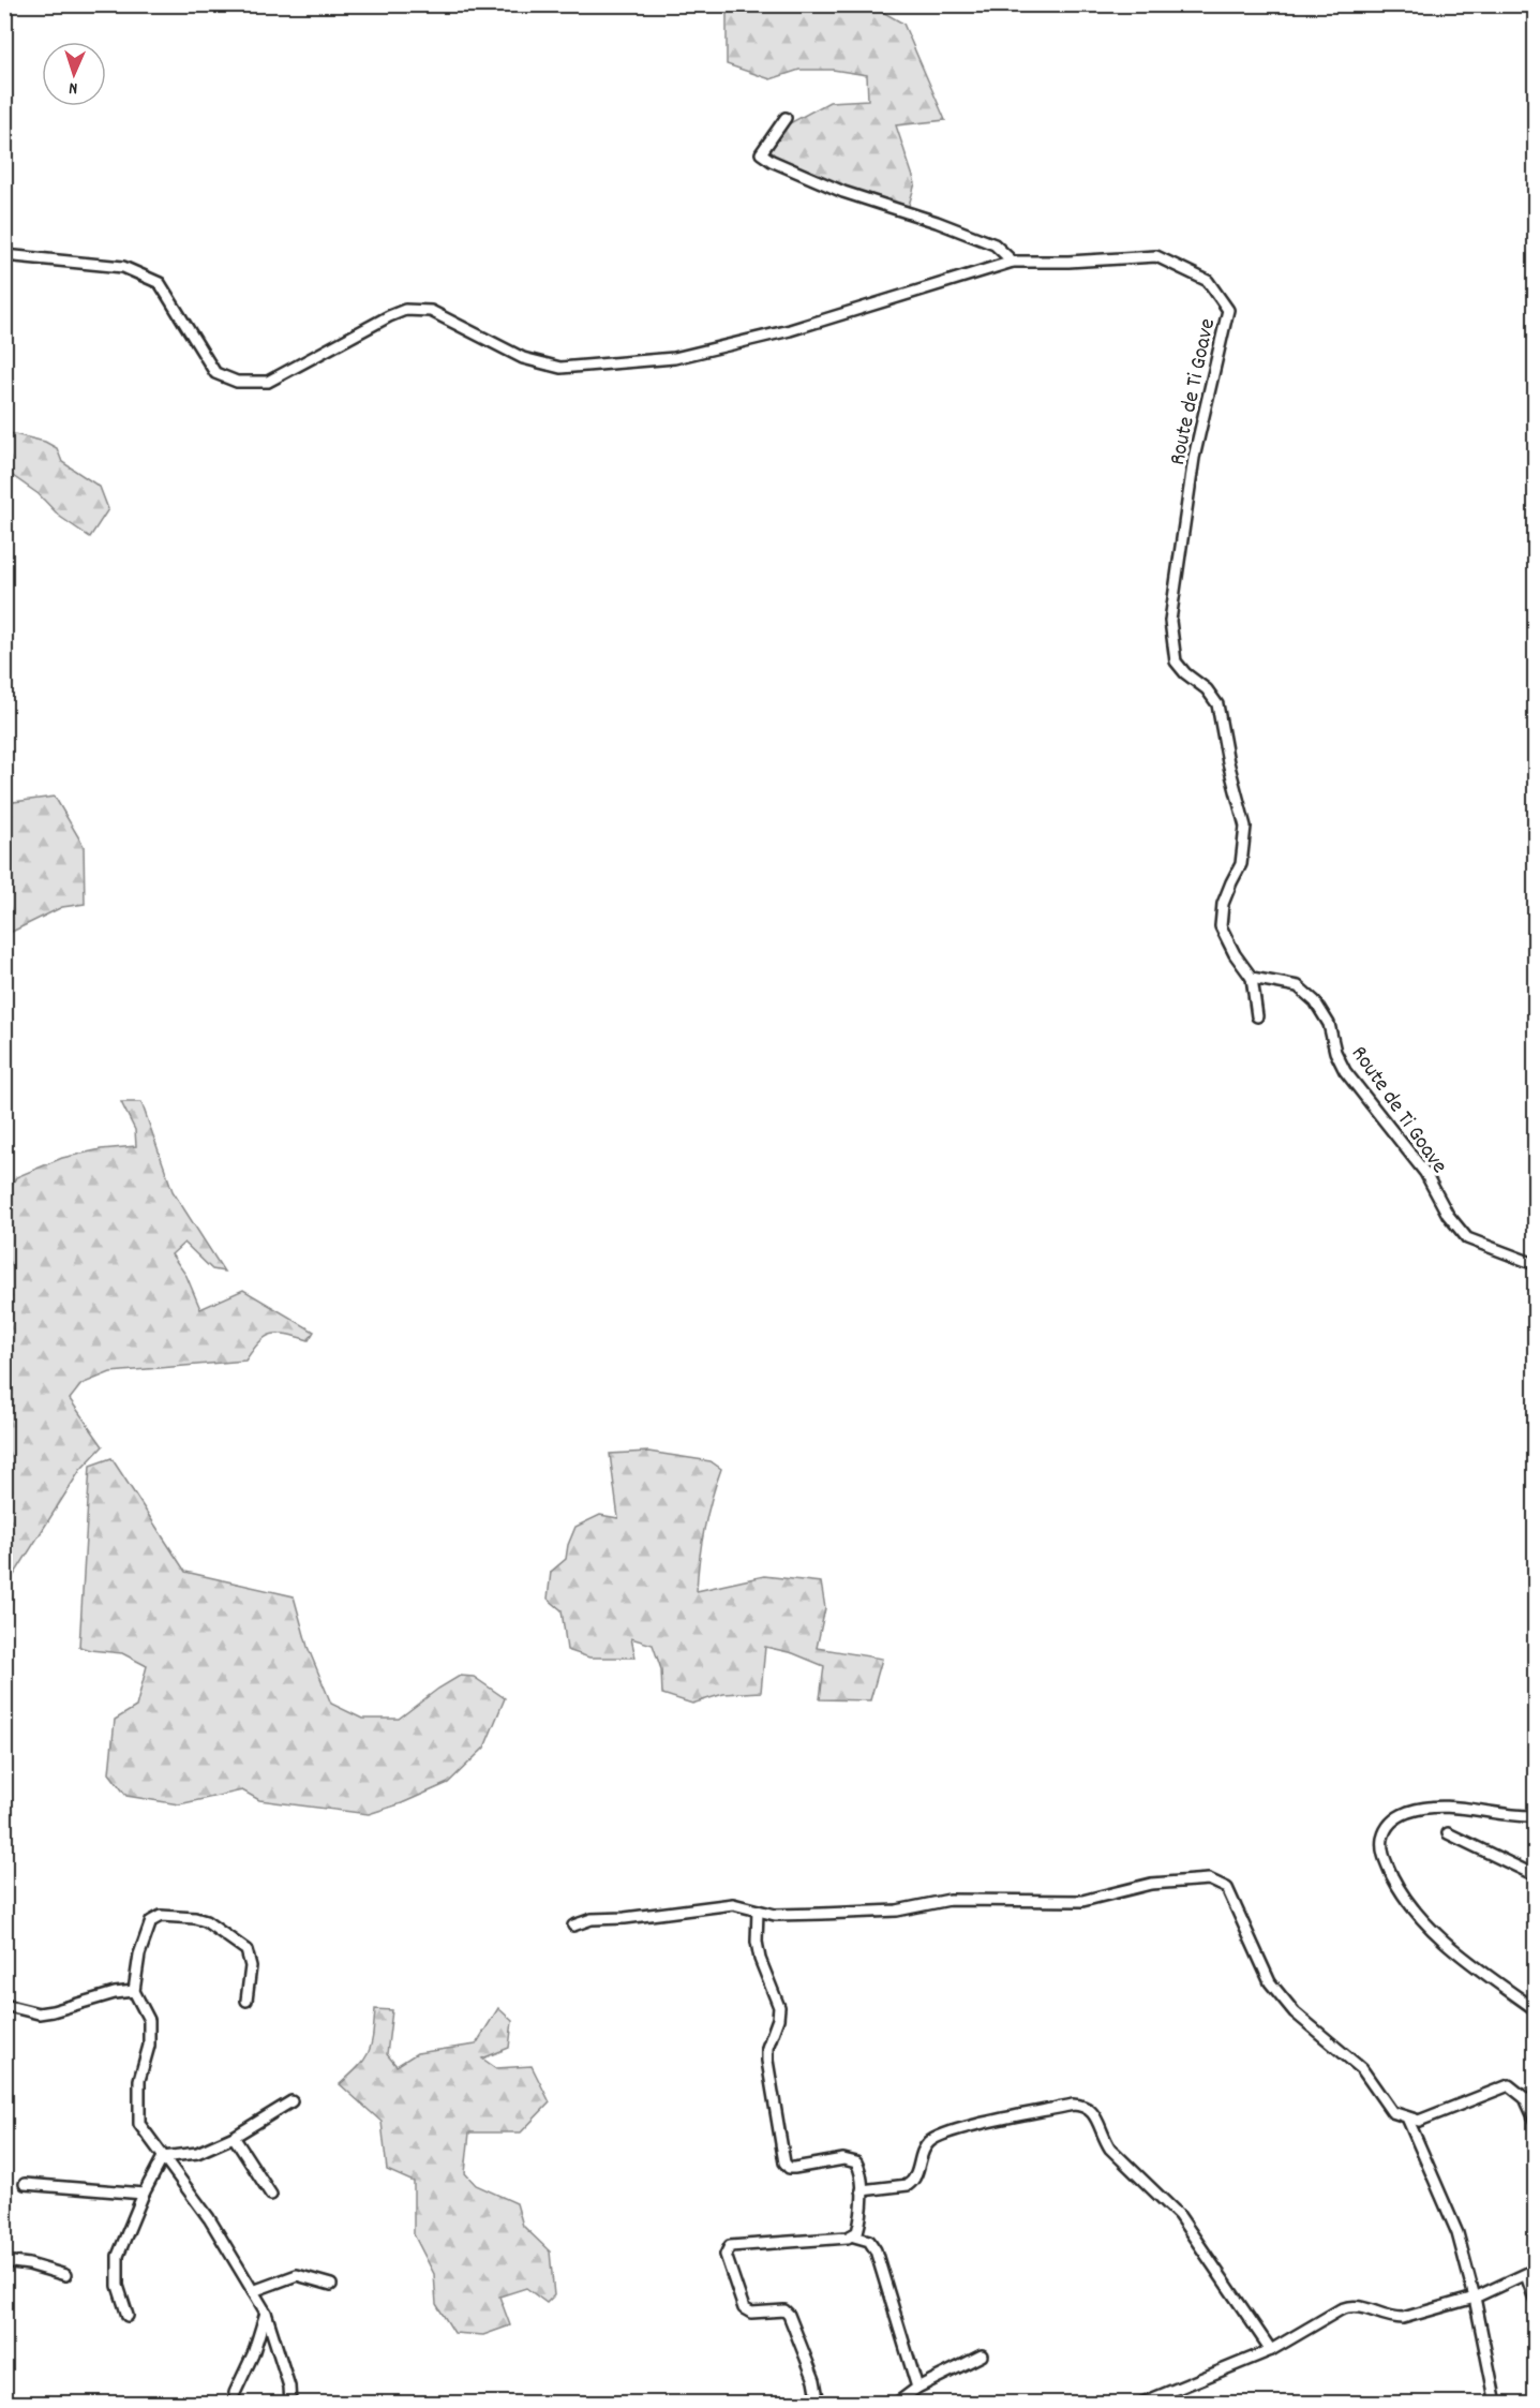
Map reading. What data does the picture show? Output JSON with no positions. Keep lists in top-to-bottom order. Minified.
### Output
{"streets":{"street":["Route de Ti Goave"]},"north":"bottom"}
